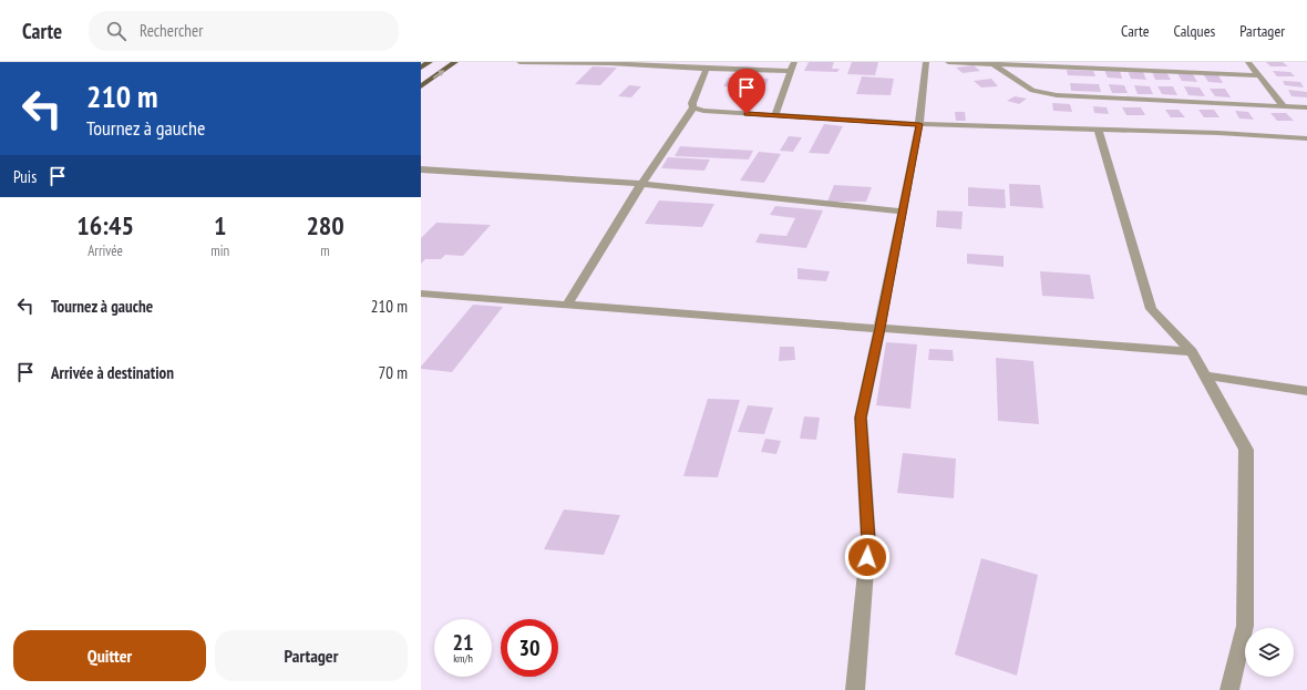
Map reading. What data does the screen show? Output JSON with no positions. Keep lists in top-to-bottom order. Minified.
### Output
{"page":{"header":"Carte","search":"Rechercher","nav":["Carte","Calques","Partager"],"turn":["210 m","Tournez à gauche"],"then":"Puis","eta":["16:45","Arrivée","1","min","280","m"],"list":[{"name":"Tournez à gauche","value":"210 m"},{"name":"Arrivée à destination","value":"70 m"}],"speed":"21 km/h","limit":"30","buttons":["Quitter","Partager"]}}
